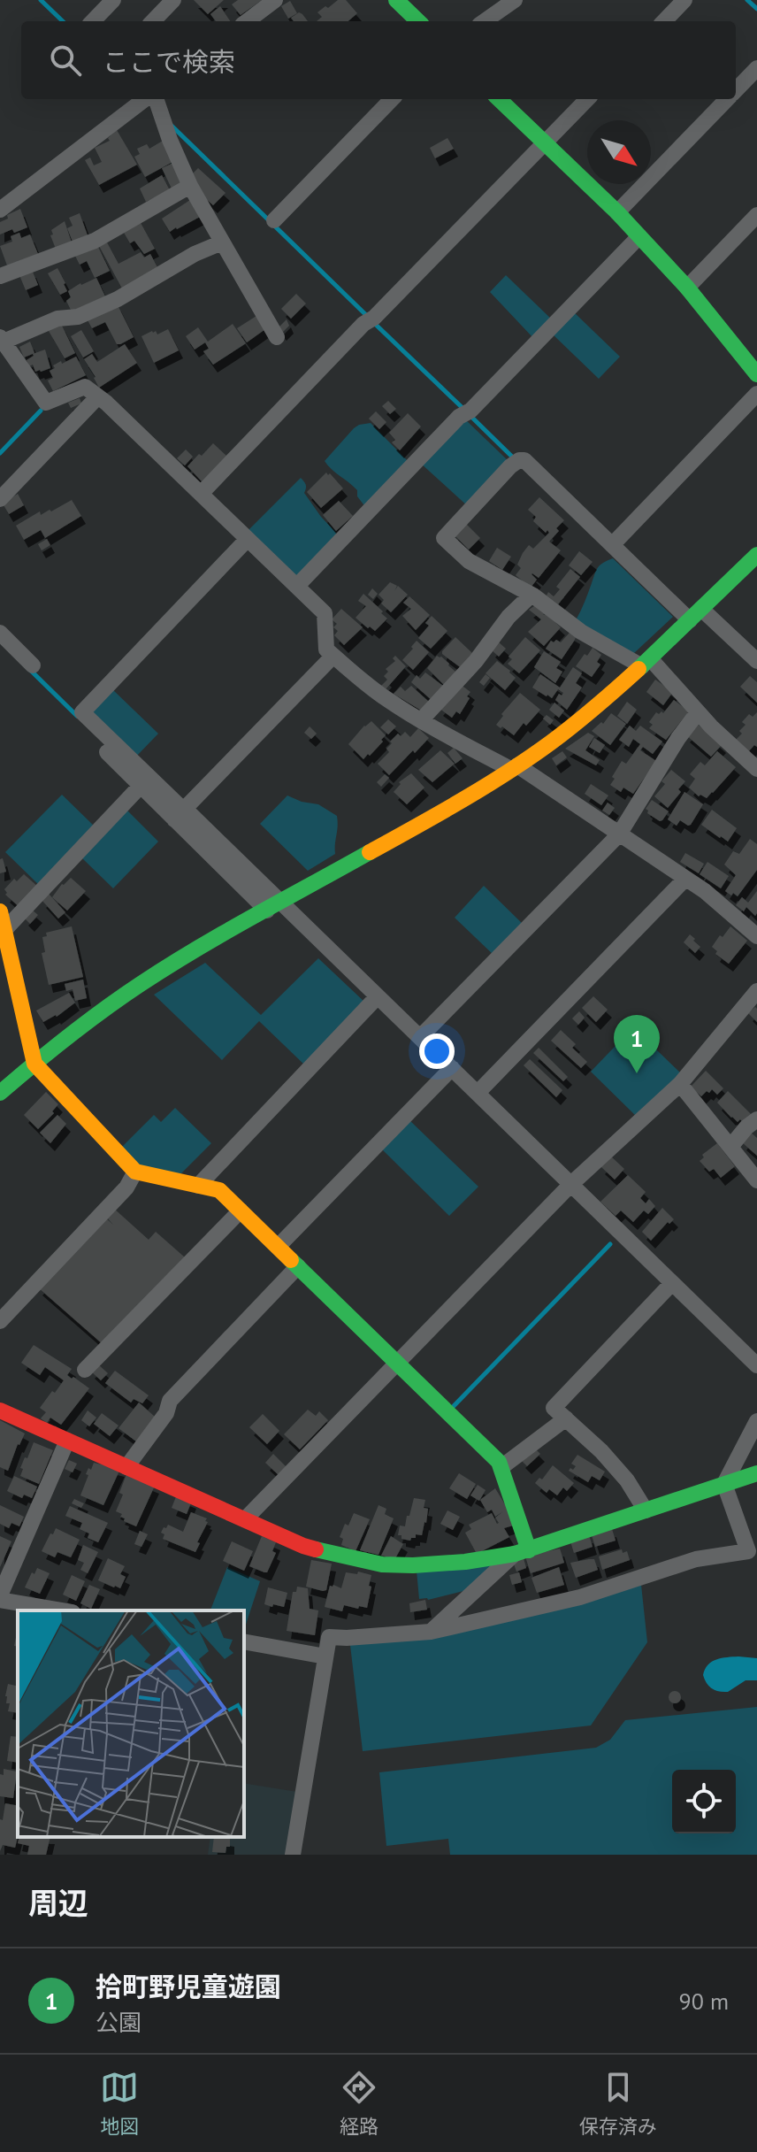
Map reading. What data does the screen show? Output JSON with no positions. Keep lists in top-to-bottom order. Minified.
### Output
{"north":"bottom right","page":{"search":"ここで検索","pins":"1","heading":"周辺","list":[{"mark":"1","name":"拾町野児童遊園","note":"公園","value":"90 m"}],"nav":["地図","経路","保存済み"]}}
